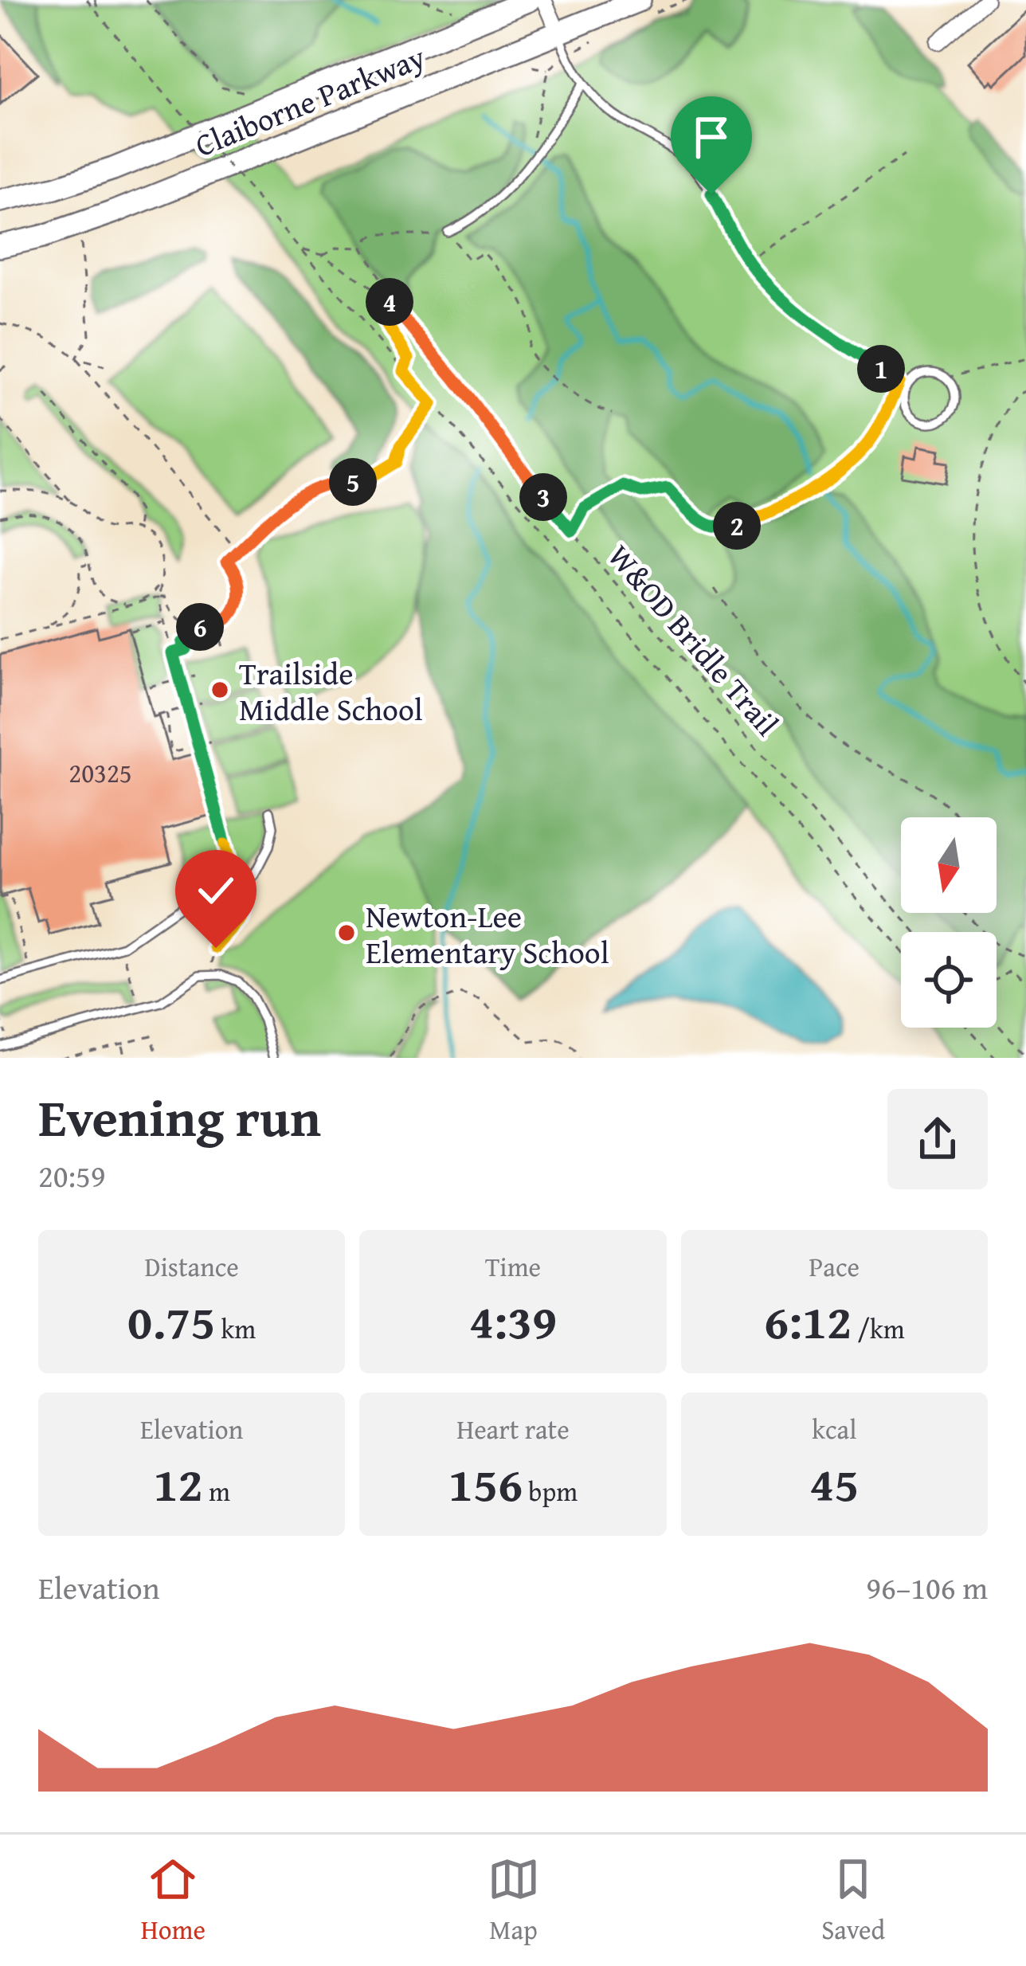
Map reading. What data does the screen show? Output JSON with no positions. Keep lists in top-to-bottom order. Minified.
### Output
{"streets":{"main road":["Claiborne Parkway"],"path":["W&OD Bridle Trail"]},"places":["Trailside Middle School","Newton-Lee Elementary School"],"house_numbers":["20325"],"north":"bottom","page":{"pins":["4","1","5","3","2","6"],"heading":["Evening run","20:59"],"stats":[["Distance","0.75 km"],["Time","4:39"],["Pace","6:12 /km"],["Elevation","12 m"],["Heart rate","156 bpm"],["kcal","45"]],"chart":["Elevation","96–106 m"],"tabs":["Home","Map","Saved"]}}
